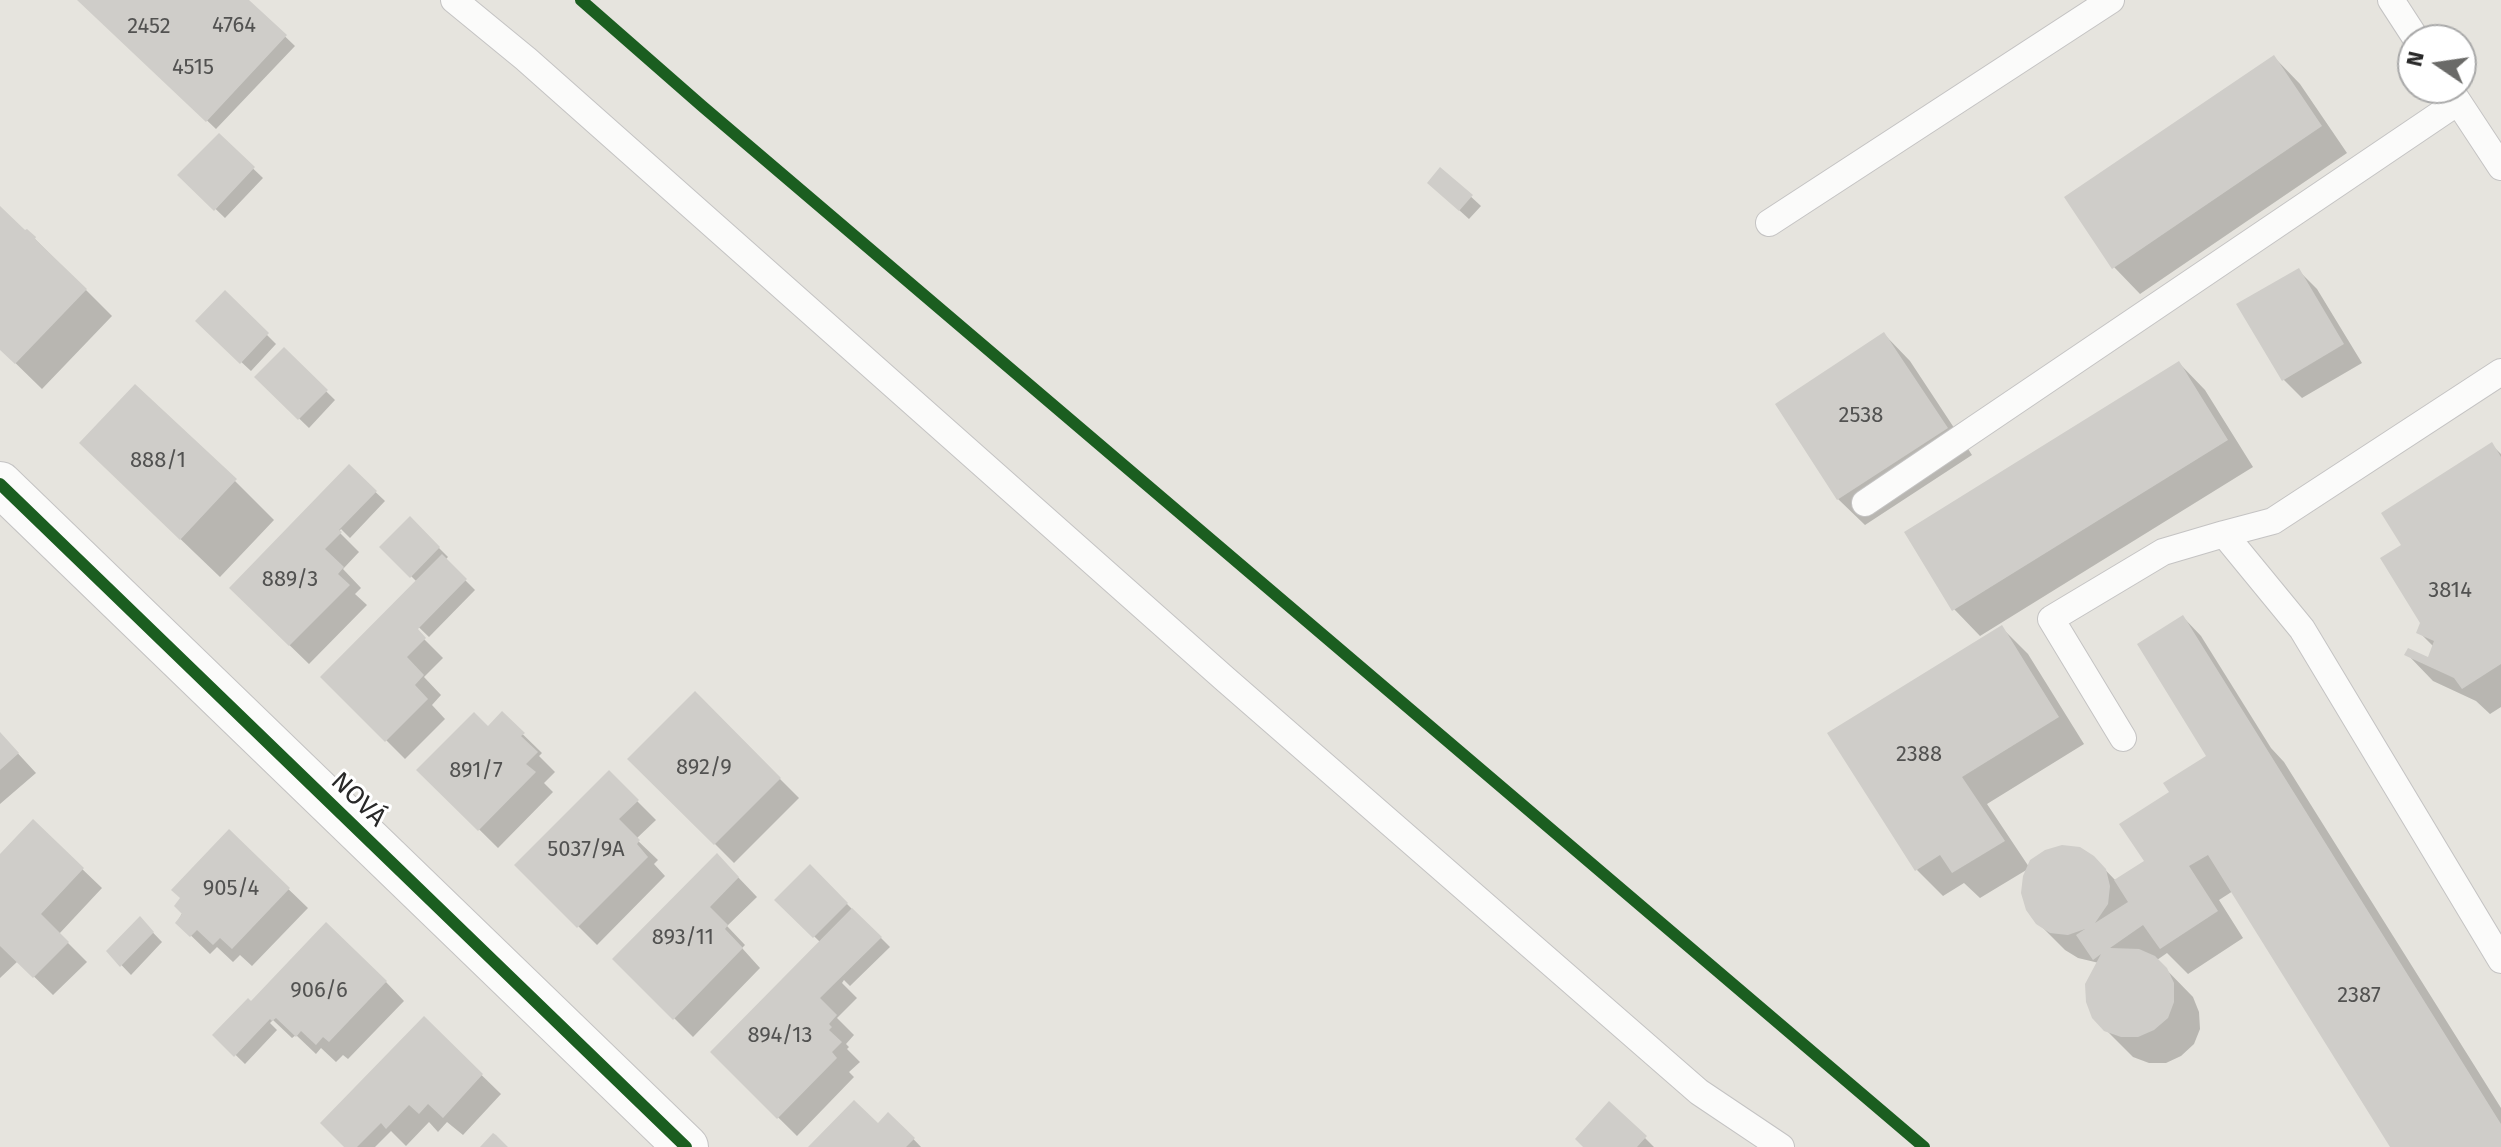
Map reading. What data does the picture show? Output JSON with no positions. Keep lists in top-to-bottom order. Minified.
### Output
{"streets":{"street":["NOVÁ"]},"house_numbers":["4764","2452","4515","2538","888/1","889/3","3814","2388","892/9","891/7","5037/9A","905/4","893/11","906/6","2387","894/13"],"north":"left"}
